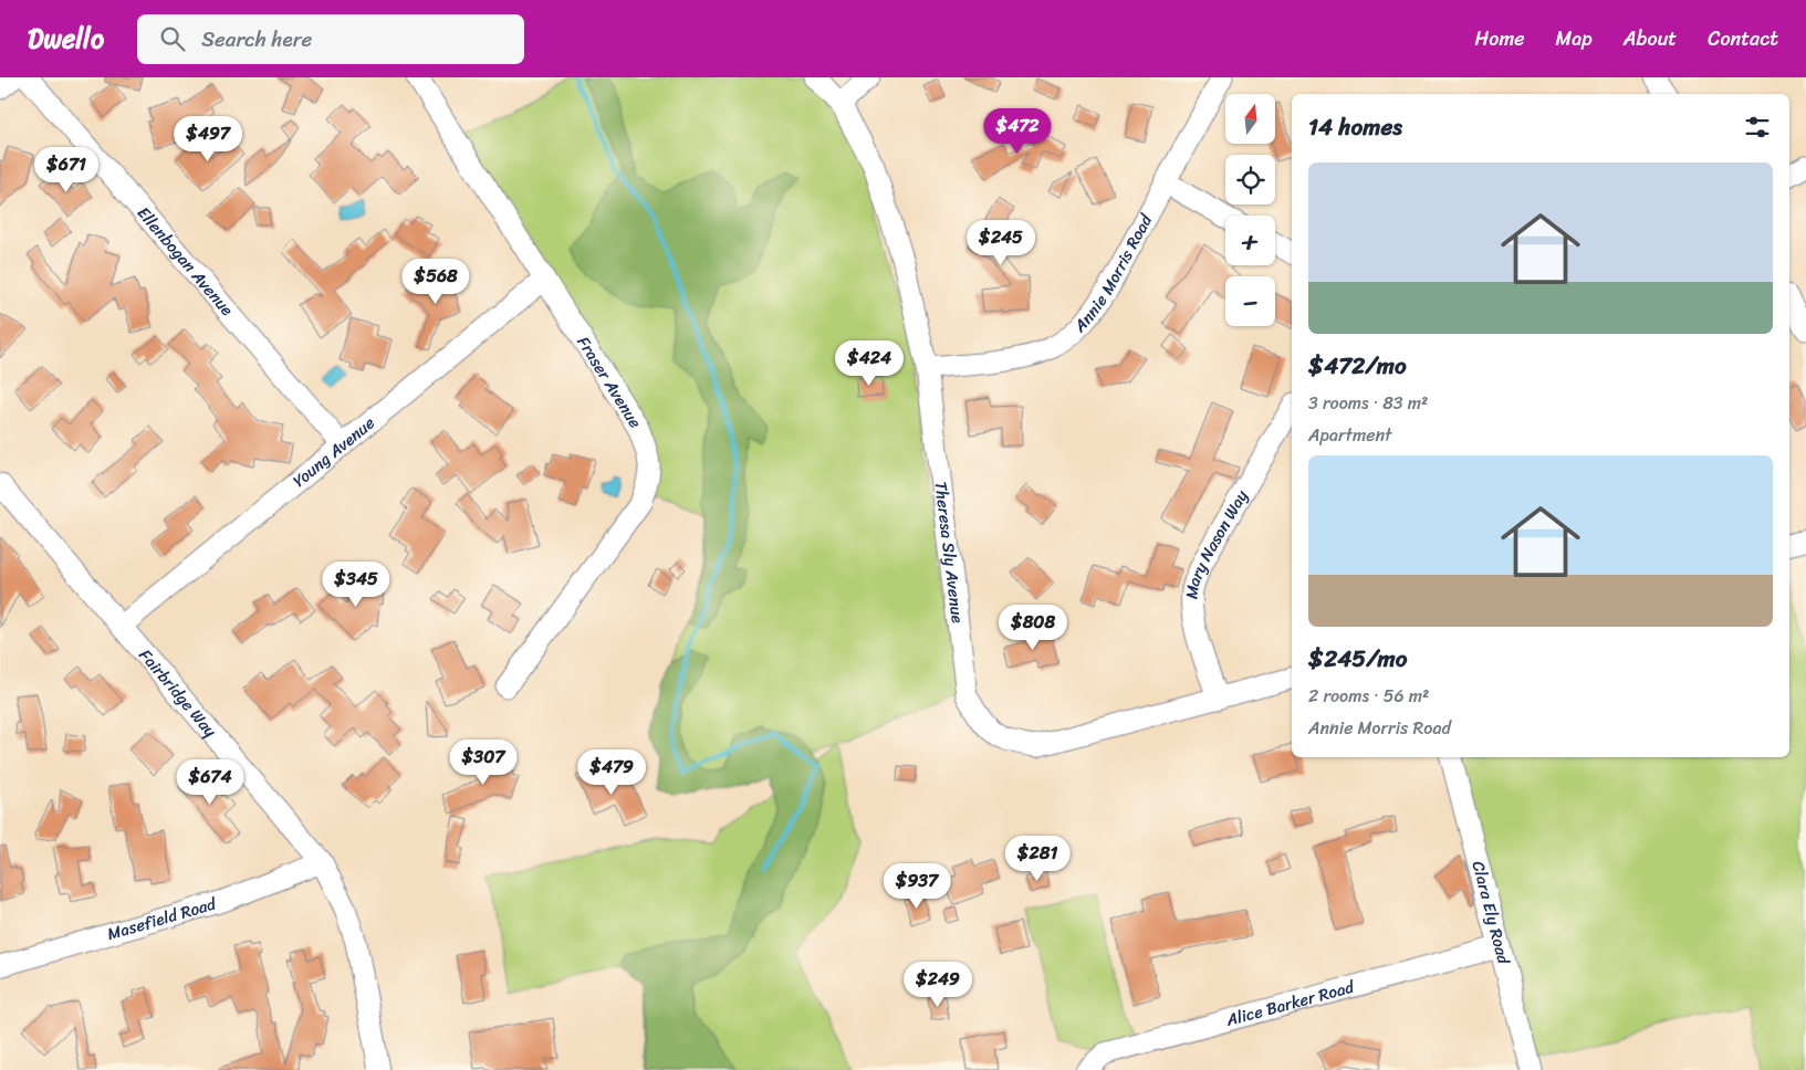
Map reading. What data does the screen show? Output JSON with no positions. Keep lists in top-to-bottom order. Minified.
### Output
{"streets":{"street":["Ellenbogan Avenue","Annie Morris Road","Fraser Avenue","Young Avenue","Mary Nason Way","Theresa Sly Avenue","Fairbridge Way","Clara Ely Road","Masefield Road","Alice Barker Road"]},"crossings":[["Ellenbogan Avenue","Young Avenue"],["Annie Morris Road","Theresa Sly Avenue"],["Fraser Avenue","Young Avenue"],["Young Avenue","Fairbridge Way"],["Mary Nason Way","Theresa Sly Avenue"],["Fairbridge Way","Masefield Road"],["Clara Ely Road","Alice Barker Road"]],"north":"top","page":{"header":"Dwello","search":"Search here","nav":["Home","Map","About","Contact"],"map_buttons":["+","−"],"heading":"14 homes","price":["$472","$497","$671","$245","$568","$424","$345","$808","$307","$479","$674","$281","$937","$249"],"list":[{"name":"$472/mo","note":"3 rooms · 83 m² · Apartment"},{"name":"$245/mo","note":"2 rooms · 56 m² · Annie Morris Road"}]}}
